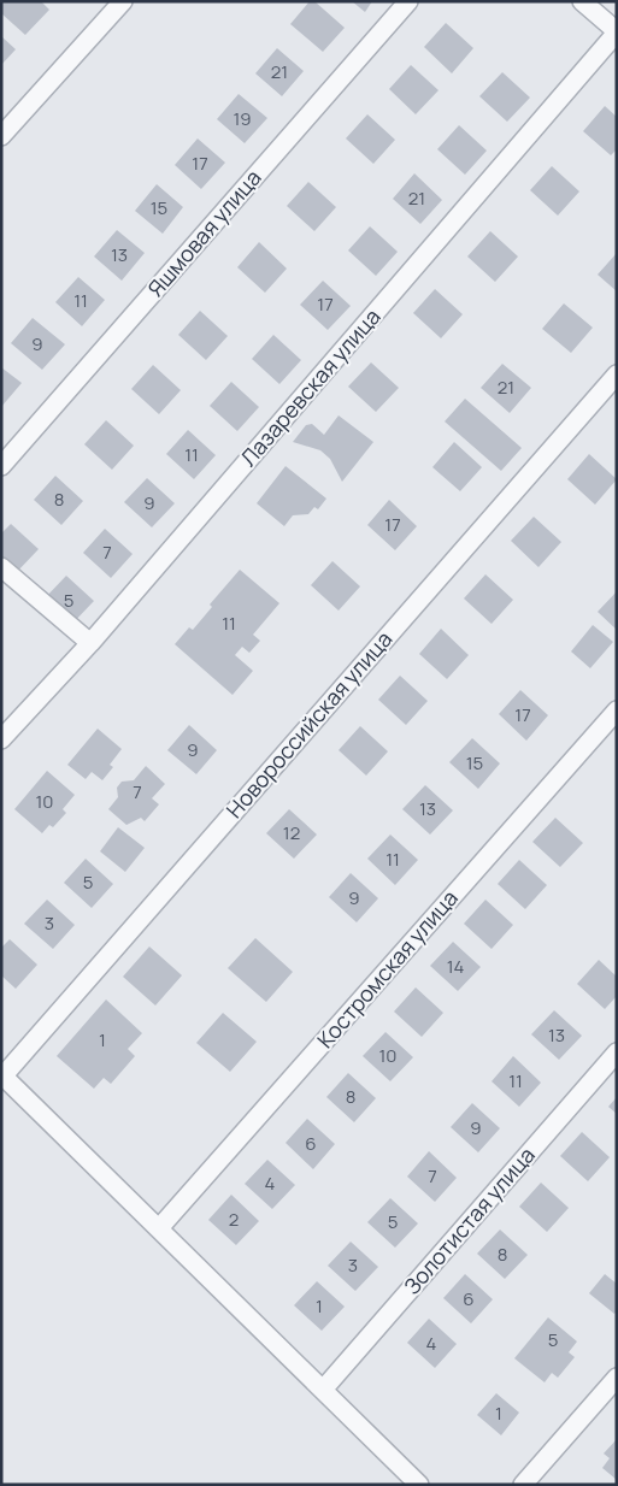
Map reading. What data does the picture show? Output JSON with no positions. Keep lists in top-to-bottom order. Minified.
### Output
{"streets":{"street":["Яшмовая улица","Лазаревская улица","Новороссийская улица","Костромская улица","Золотистая улица"]},"house_numbers":["21","19","17","21","15","13","11","17","9","21","11","8","9","17","7","5","11","17","9","15","7","10","13","12","11","5","9","3","14","13","1","10","11","8","9","6","7","4","2","5","8","3","6","1","5","4","1"]}
